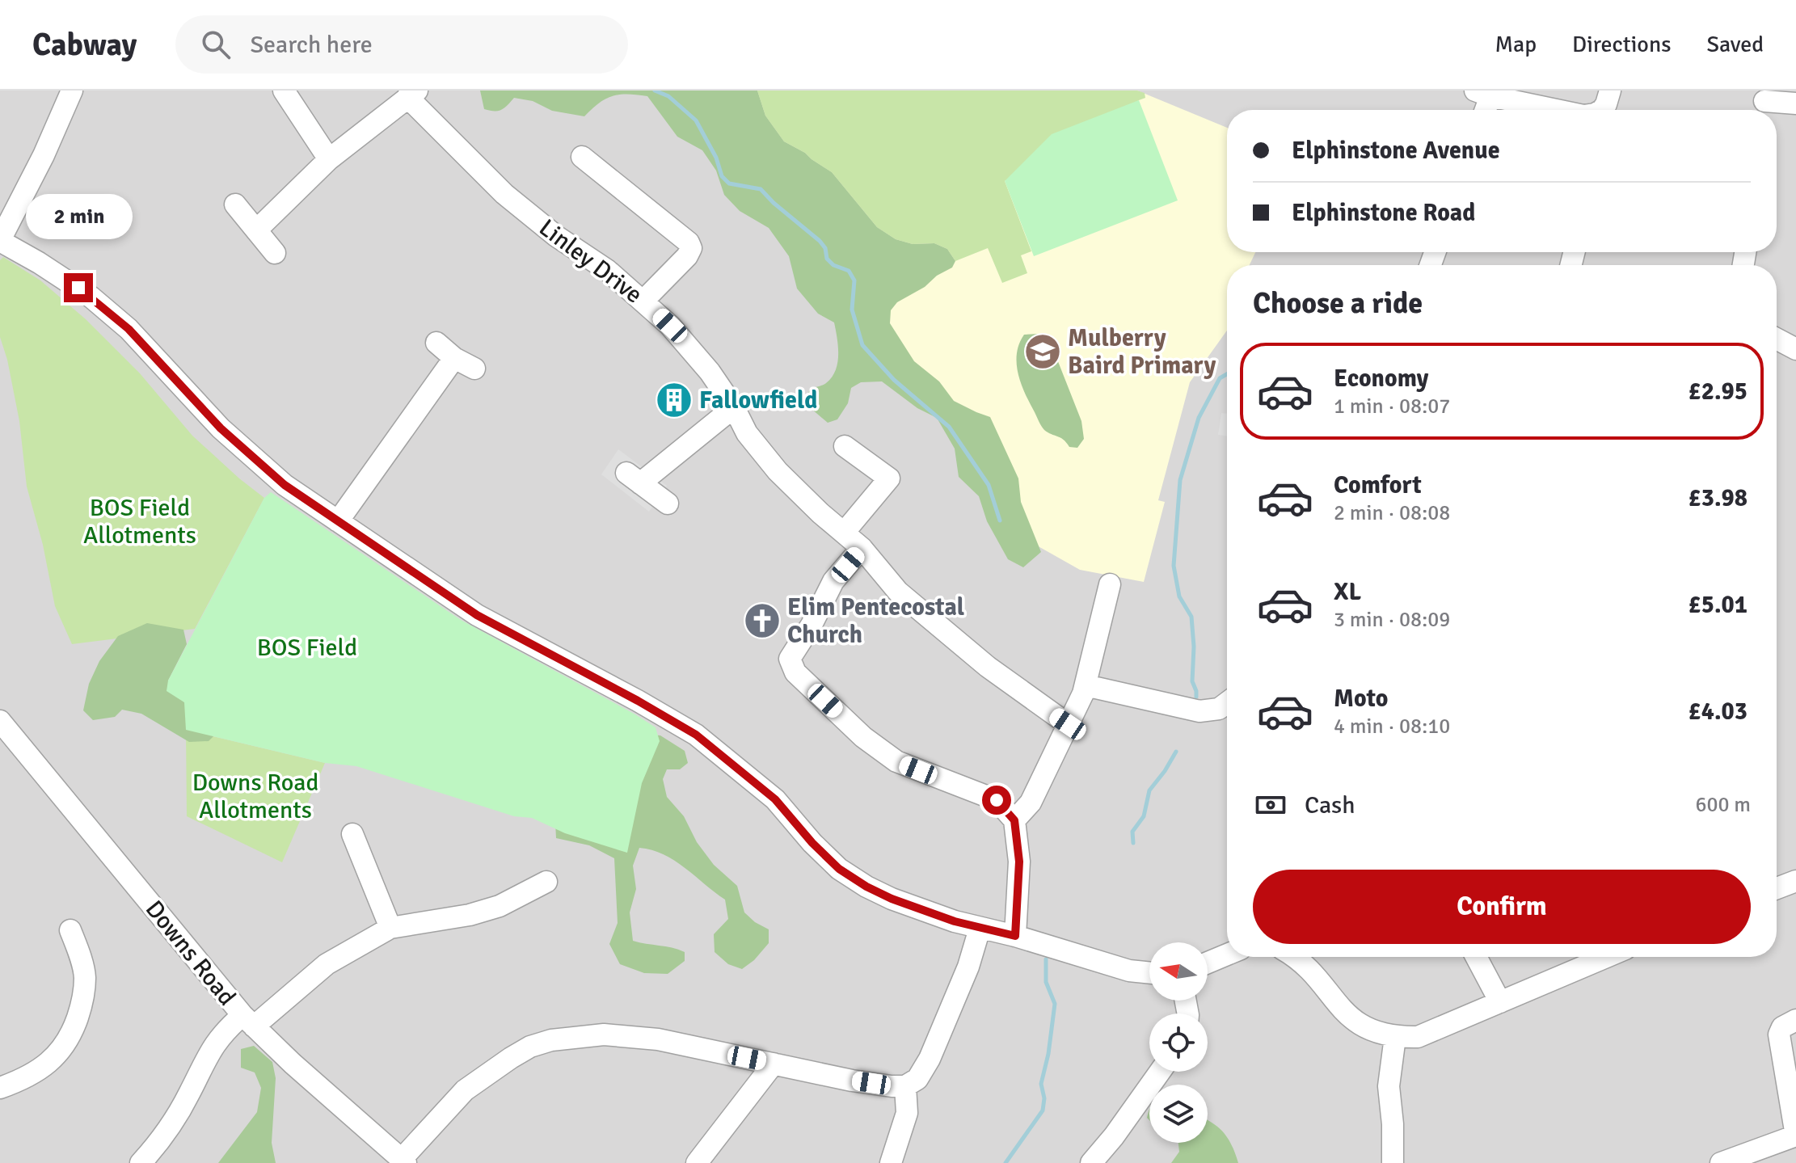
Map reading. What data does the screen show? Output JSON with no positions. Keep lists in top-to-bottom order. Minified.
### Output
{"streets":{"street":["Linley Drive","Downs Road"]},"parks":["BOS Field Allotments","BOS Field","Downs Road Allotments"],"places":{"school or university":["Mulberry Baird Primary"],"building":["Fallowfield"],"church":["Elim Pentecostal Church"]},"north":"left","page":{"header":"Cabway","search":"Search here","nav":["Map","Directions","Saved"],"banner":["Elphinstone Avenue","Elphinstone Road"],"bubble":"2 min","heading":"Choose a ride","list":[{"name":"Economy","note":"1 min · 08:07","value":"£2.95"},{"name":"Comfort","note":"2 min · 08:08","value":"£3.98"},{"name":"XL","note":"3 min · 08:09","value":"£5.01"},{"name":"Moto","note":"4 min · 08:10","value":"£4.03"}],"pay":["Cash","600 m"],"buttons":"Confirm"}}
